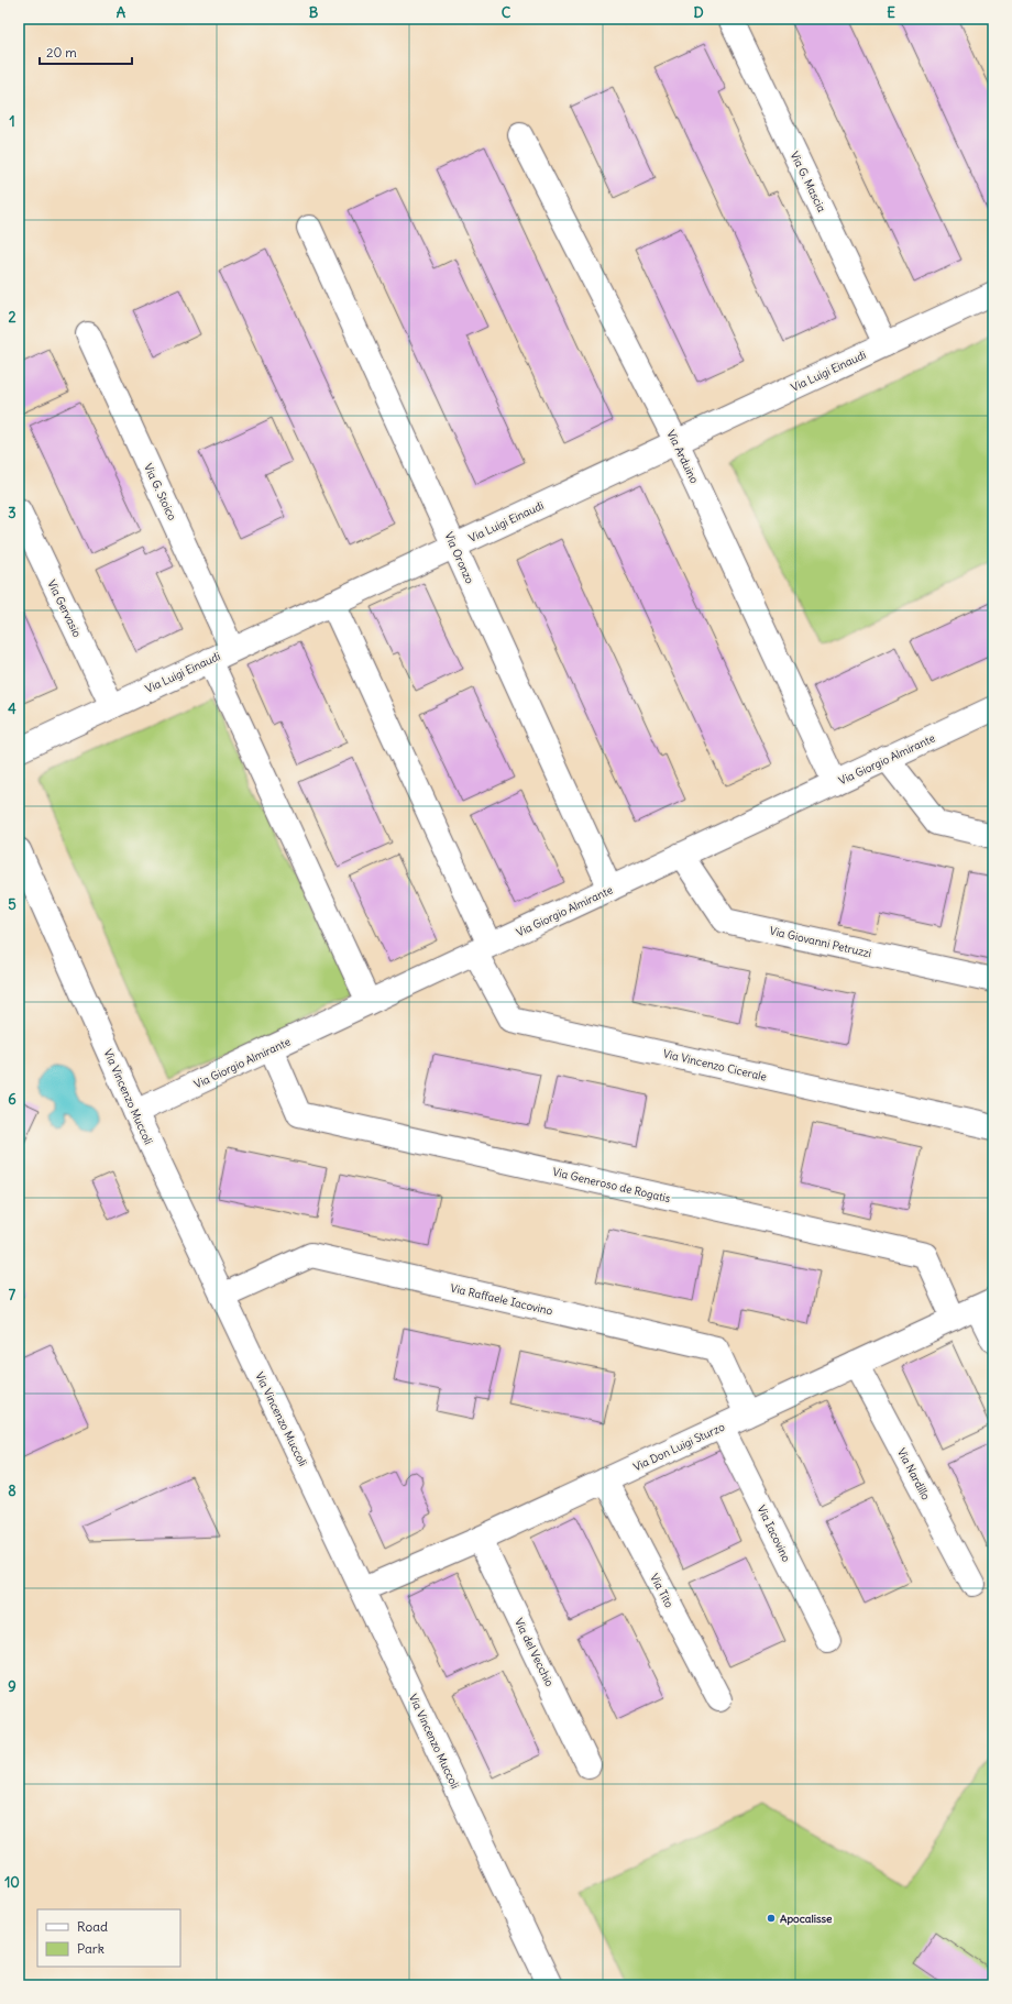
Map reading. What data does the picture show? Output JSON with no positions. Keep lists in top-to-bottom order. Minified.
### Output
{"streets":{"street":["Via G. Mascia","Via Luigi Einaudi","Via Arduino","Via G. Stoico","Via Oronzo","Via Gervasio","Via Giorgio Almirante","Via Giovanni Petruzzi","Via Vincenzo Cicerale","Via Vincenzo Muccoli","Via Generoso de Rogatis","Via Raffaele Iacovino","Via Don Luigi Sturzo","Via Nardillo","Via Iacovino","Via Tito","Via del Vecchio"]},"crossings":[["Via G. Mascia","Via Luigi Einaudi"],["Via Luigi Einaudi","Via Arduino"],["Via Luigi Einaudi","Via G. Stoico"],["Via Luigi Einaudi","Via Oronzo"],["Via Luigi Einaudi","Via Gervasio"],["Via Luigi Einaudi","Via Vincenzo Cicerale"],["Via Arduino","Via Giorgio Almirante"],["Via Oronzo","Via Giorgio Almirante"],["Via Giorgio Almirante","Via Giovanni Petruzzi"],["Via Giorgio Almirante","Via Vincenzo Cicerale"],["Via Giorgio Almirante","Via Vincenzo Muccoli"],["Via Giorgio Almirante","Via Generoso de Rogatis"],["Via Vincenzo Muccoli","Via Raffaele Iacovino"],["Via Vincenzo Muccoli","Via Don Luigi Sturzo"],["Via Generoso de Rogatis","Via Don Luigi Sturzo"],["Via Raffaele Iacovino","Via Don Luigi Sturzo"],["Via Don Luigi Sturzo","Via Nardillo"],["Via Don Luigi Sturzo","Via Iacovino"],["Via Don Luigi Sturzo","Via Tito"],["Via Don Luigi Sturzo","Via del Vecchio"]],"places":["Apocalisse"],"legend":["Road","Park"],"scale_bar":"20 m","grid":{"columns":["A","B","C","D","E"],"rows":["1","2","3","4","5","6","7","8","9","10"]}}
